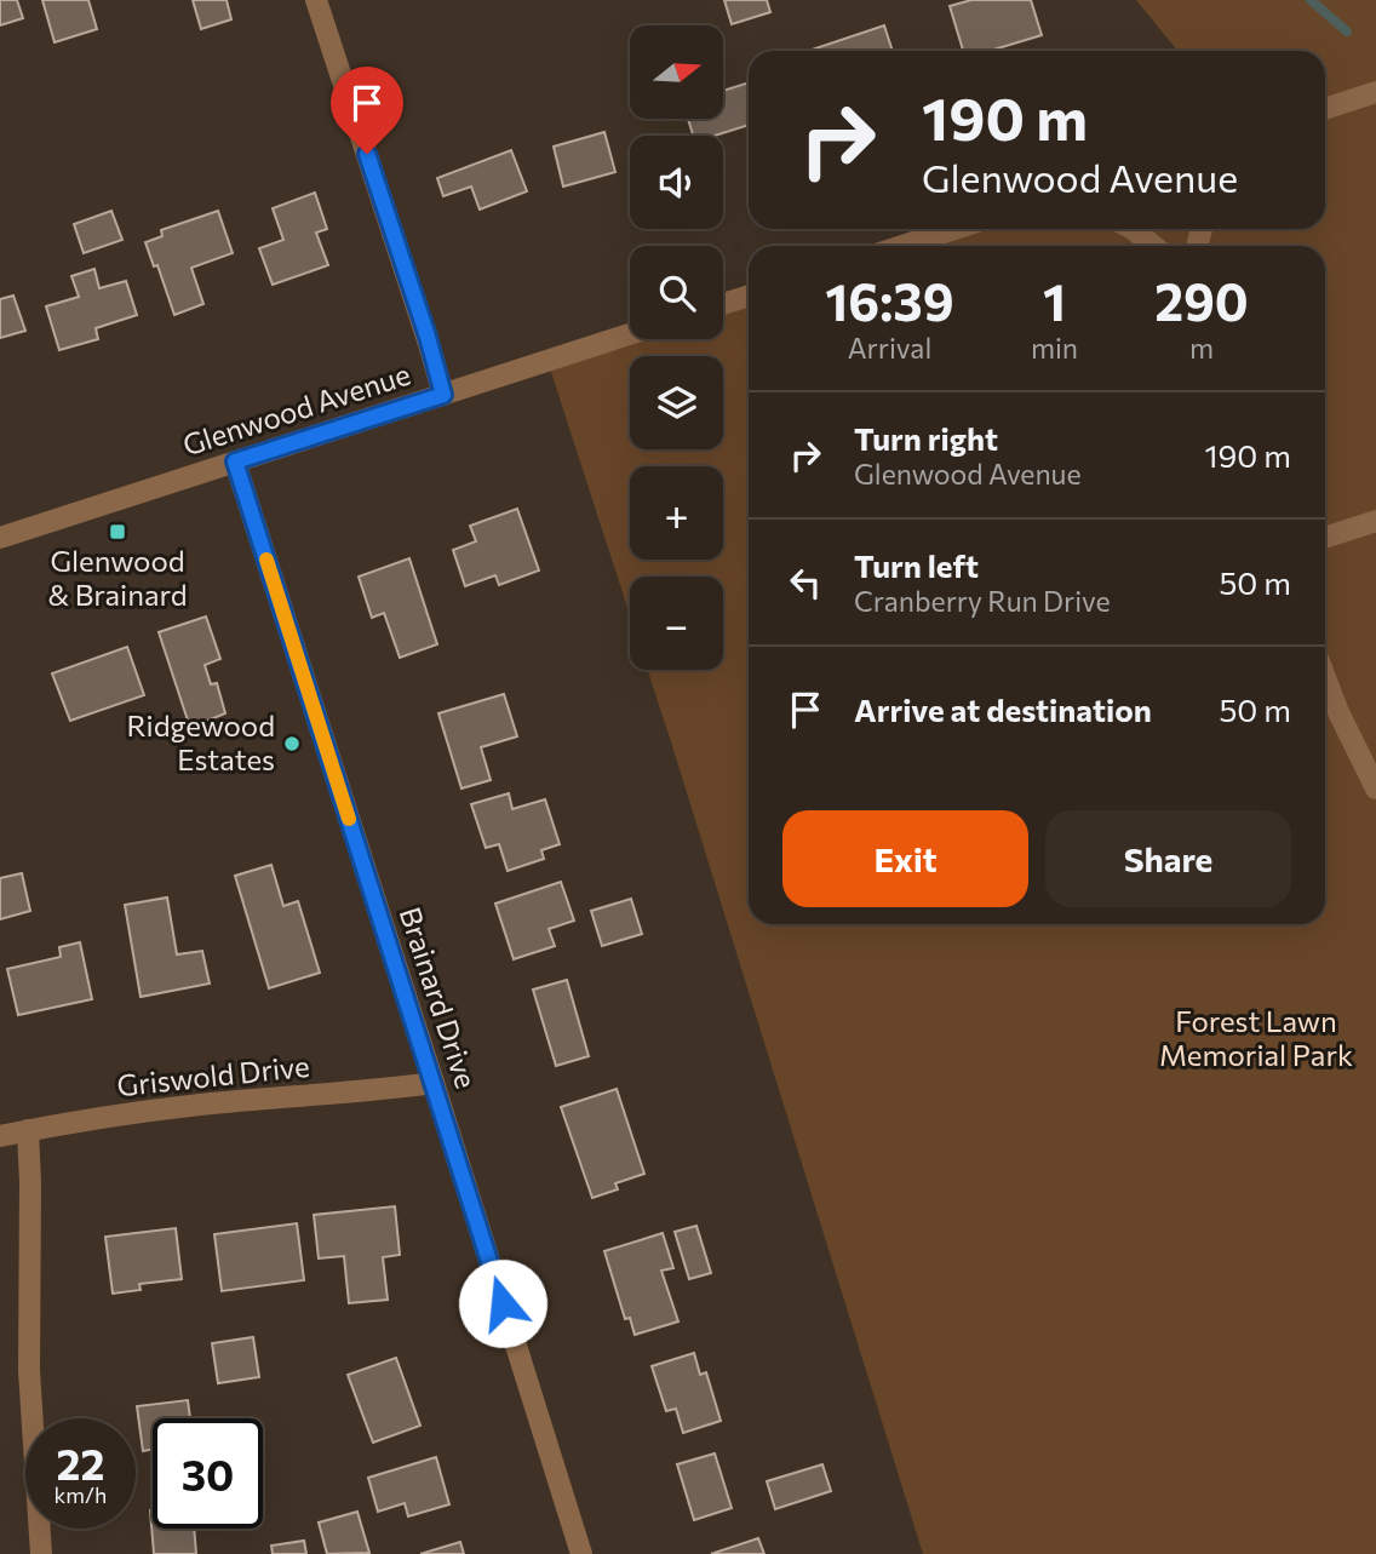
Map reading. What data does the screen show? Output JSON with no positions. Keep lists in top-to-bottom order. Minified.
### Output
{"streets":{"street":["Glenwood Avenue","Brainard Drive","Griswold Drive"]},"crossings":[["Glenwood Avenue","Brainard Drive"],["Brainard Drive","Griswold Drive"]],"parks":["Forest Lawn Memorial Park"],"places":{"transit":["Glenwood & Brainard"],"other":["Ridgewood Estates"]},"north":"right","page":{"map_buttons":["+","−"],"turn":["190 m","Glenwood Avenue"],"eta":["16:39","Arrival","1","min","290","m"],"list":[{"name":"Turn right","note":"Glenwood Avenue","value":"190 m"},{"name":"Turn left","note":"Cranberry Run Drive","value":"50 m"},{"name":"Arrive at destination","value":"50 m"}],"buttons":["Exit","Share"],"speed":"22 km/h","limit":"30"}}
